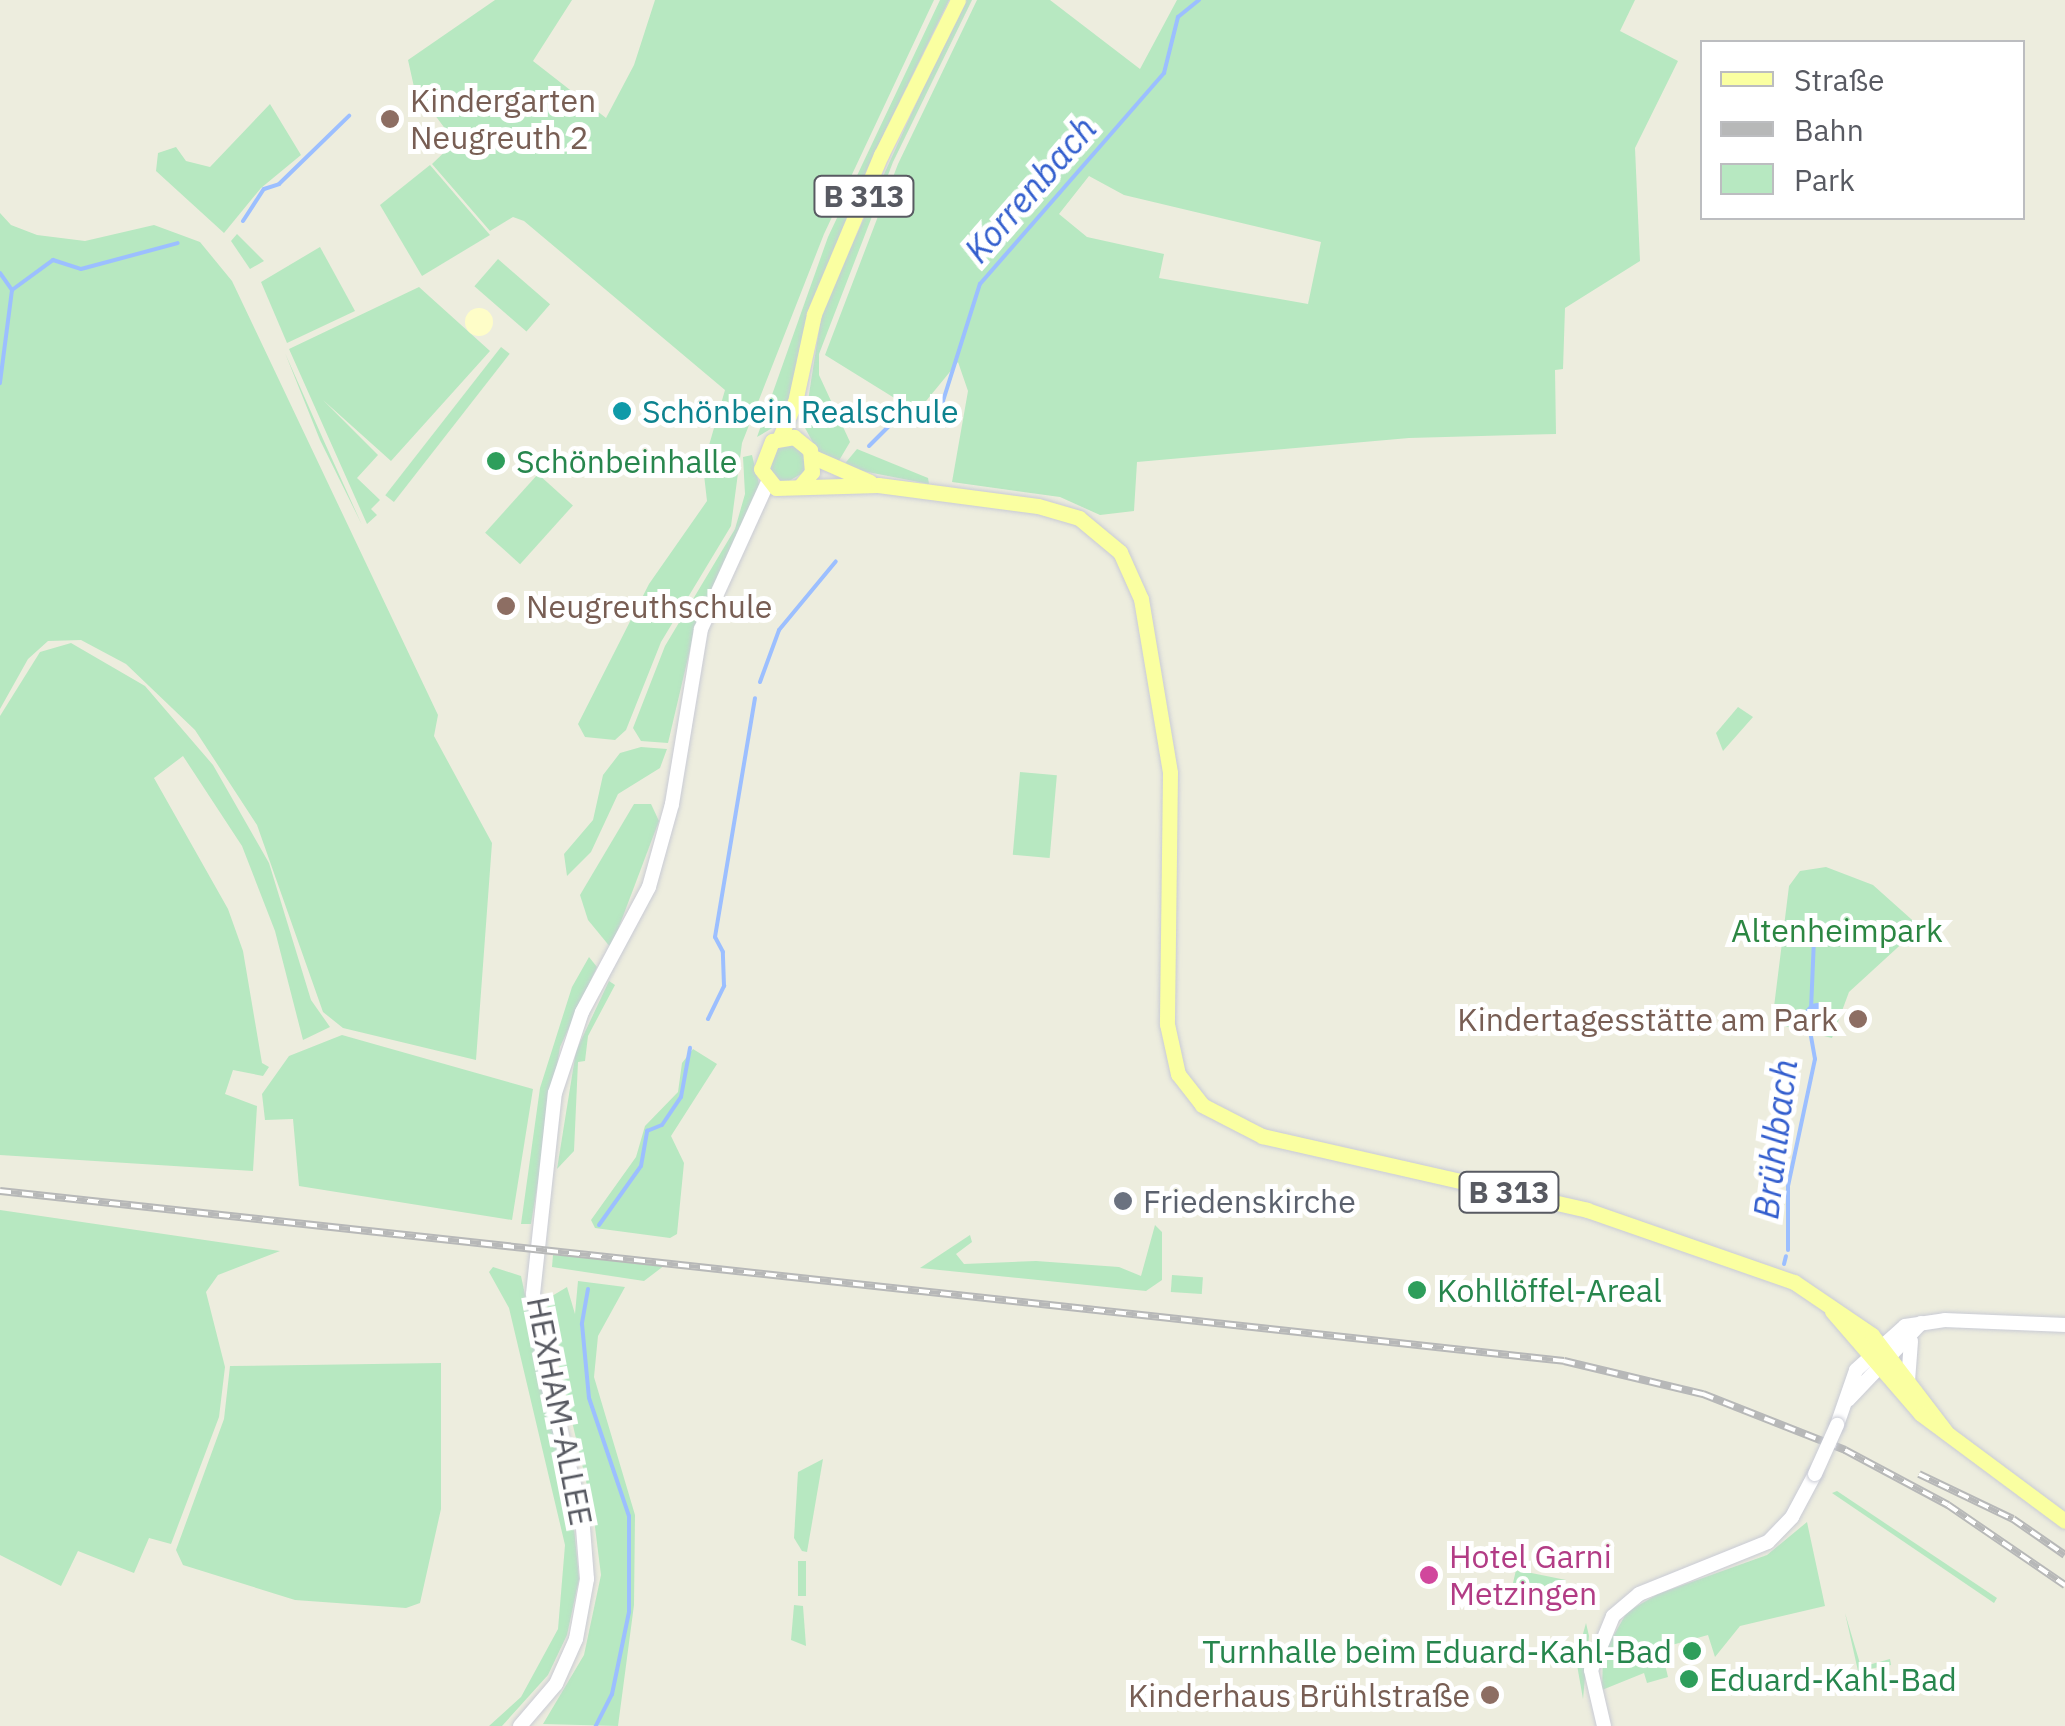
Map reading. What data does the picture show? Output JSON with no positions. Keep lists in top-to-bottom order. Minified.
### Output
{"streets":{"main road":["B 313","HEXHAM-ALLEE"]},"crossings":[["B 313","HEXHAM-ALLEE"]],"water":["Korrenbach","Brühlbach"],"parks":["Altenheimpark"],"places":["Kindergarten Neugreuth 2","Schönbein Realschule","Schönbeinhalle","Neugreuthschule","Kindertagesstätte am Park","Friedenskirche","Kohllöffel-Areal","Hotel Garni Metzingen","Turnhalle beim Eduard-Kahl-Bad","Eduard-Kahl-Bad","Kinderhaus Brühlstraße"],"legend":["Straße","Bahn","Park"]}
